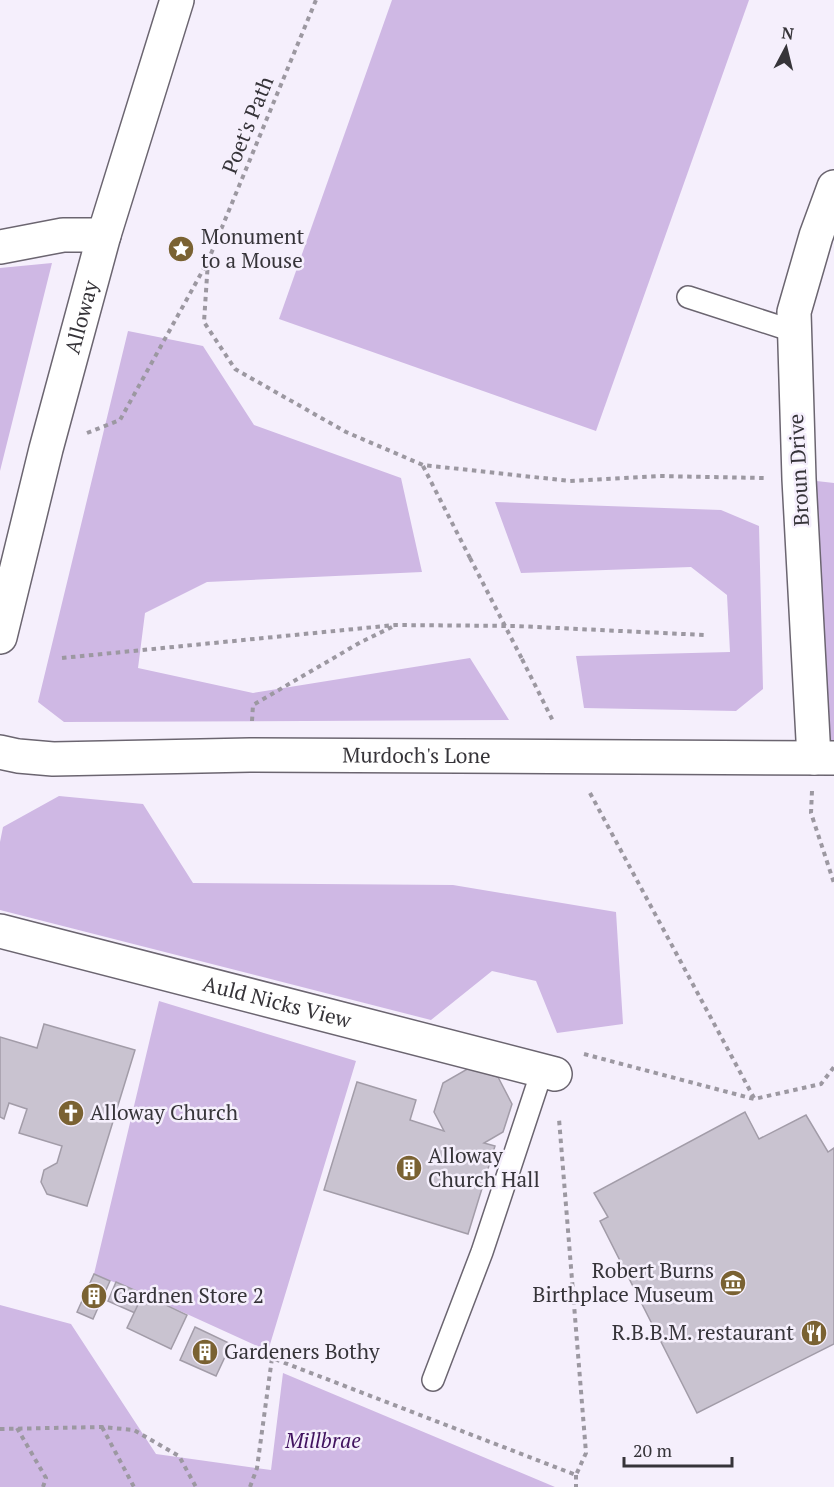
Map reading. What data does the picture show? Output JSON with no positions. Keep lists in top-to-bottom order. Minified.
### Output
{"streets":{"street":["Alloway","Broun Drive","Murdoch's Lone","Auld Nicks View"],"path":["Poet's Path"]},"crossings":[["Broun Drive","Murdoch's Lone"]],"parks":["Millbrae"],"places":{"place":["Monument to a Mouse"],"church":["Alloway Church"],"building":["Alloway Church Hall","Gardnen Store 2","Gardeners Bothy"],"museum":["Robert Burns Birthplace Museum"],"restaurant":["R.B.B.M. restaurant"]},"scale_bar":"20 m","north":"top"}
